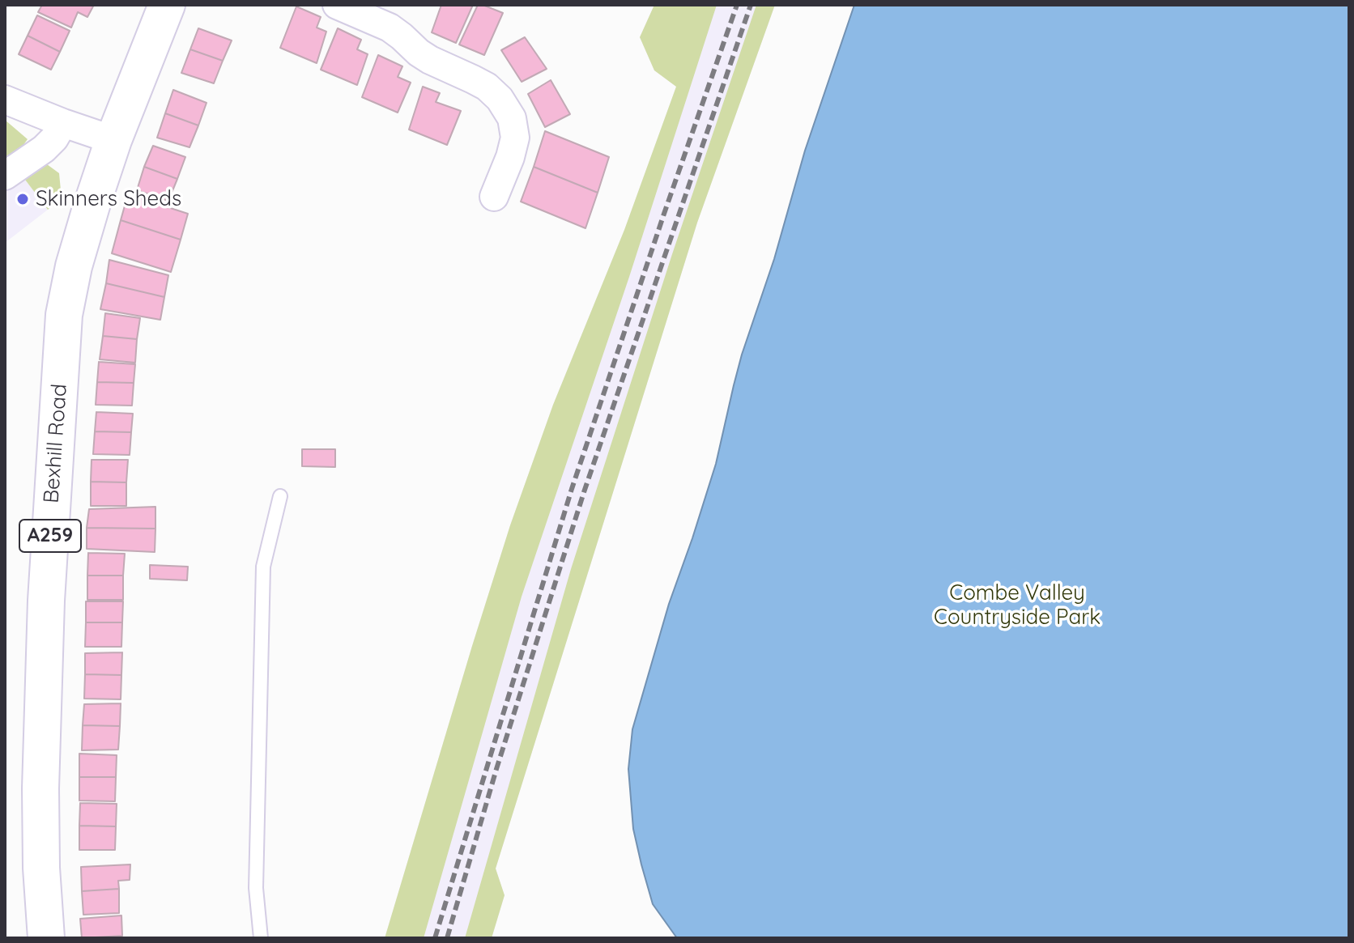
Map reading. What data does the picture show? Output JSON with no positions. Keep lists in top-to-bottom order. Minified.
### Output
{"streets":{"highway":["Bexhill Road","A259"]},"parks":["Combe Valley Countryside Park"],"places":["Skinners Sheds"]}
